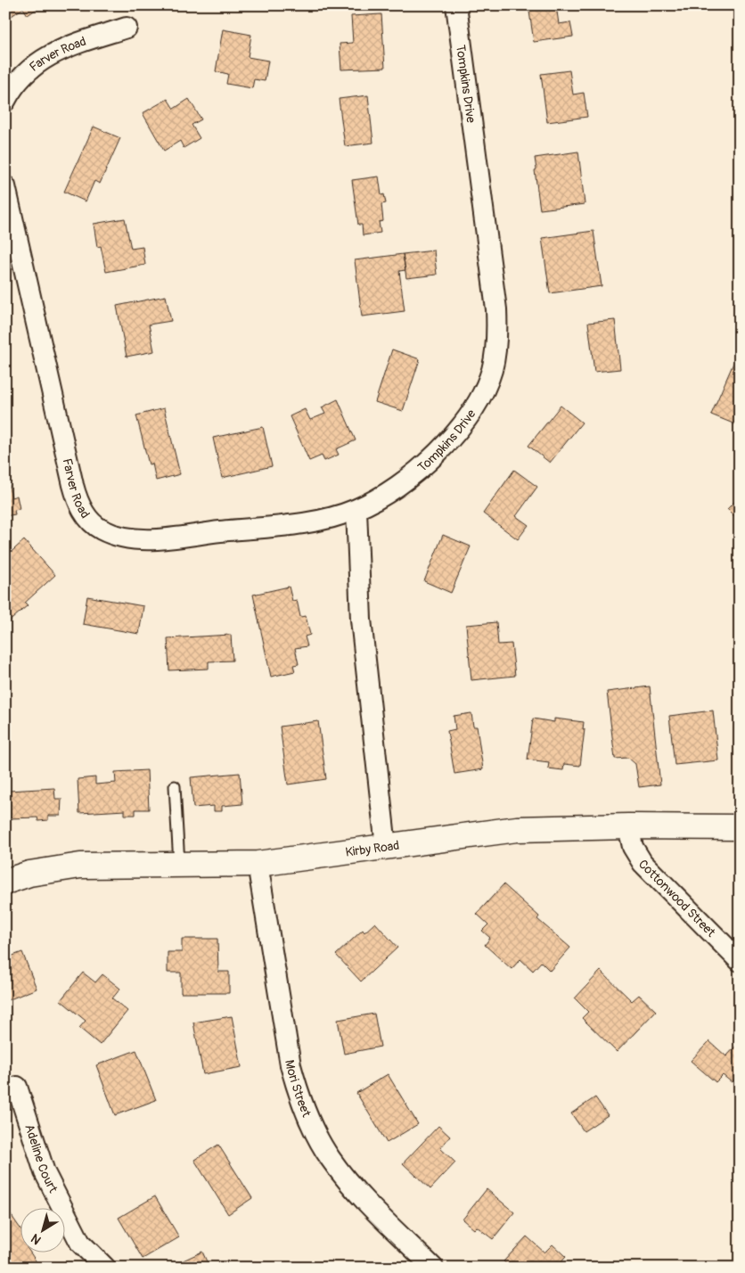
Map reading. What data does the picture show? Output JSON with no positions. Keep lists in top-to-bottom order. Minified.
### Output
{"streets":{"main road":["Kirby Road"],"street":["Farver Road","Tompkins Drive","Cottonwood Street","Mori Street","Adeline Court"]},"crossings":[["Farver Road","Tompkins Drive"],["Kirby Road","Cottonwood Street"],["Kirby Road","Mori Street"]],"north":"bottom left"}
